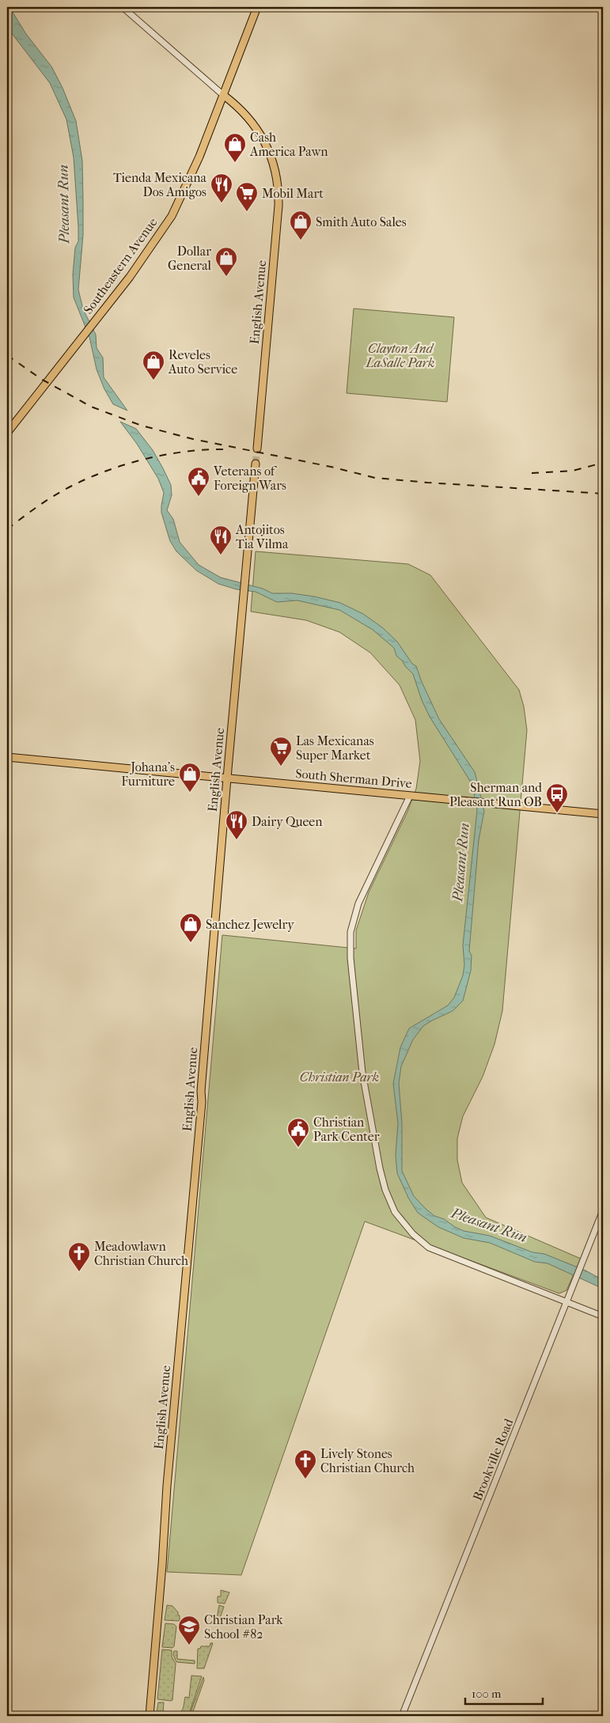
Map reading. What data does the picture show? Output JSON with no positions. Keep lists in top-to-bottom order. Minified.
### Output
{"streets":{"main road":["Southeastern Avenue","English Avenue","South Sherman Drive"],"street":["Brookville Road"]},"crossings":[["Southeastern Avenue","English Avenue"],["English Avenue","South Sherman Drive"]],"water":["Pleasant Run"],"parks":["Clayton And LaSalle Park","Christian Park"],"places":{"shop":["Cash America Pawn","Smith Auto Sales","Dollar General","Reveles Auto Service","Johana’s Furniture","Sanchez Jewelry"],"restaurant":["Tienda Mexicana Dos Amigos","Antojitos Tia Vilma","Dairy Queen"],"supermarket":["Mobil Mart","Las Mexicanas Super Market"],"public building":["Veterans of Foreign Wars","Christian Park Center"],"bus stop":["Sherman and Pleasant Run OB"],"church":["Meadowlawn Christian Church","Lively Stones Christian Church"],"school or university":["Christian Park School #82"]},"scale_bar":"100 m"}
